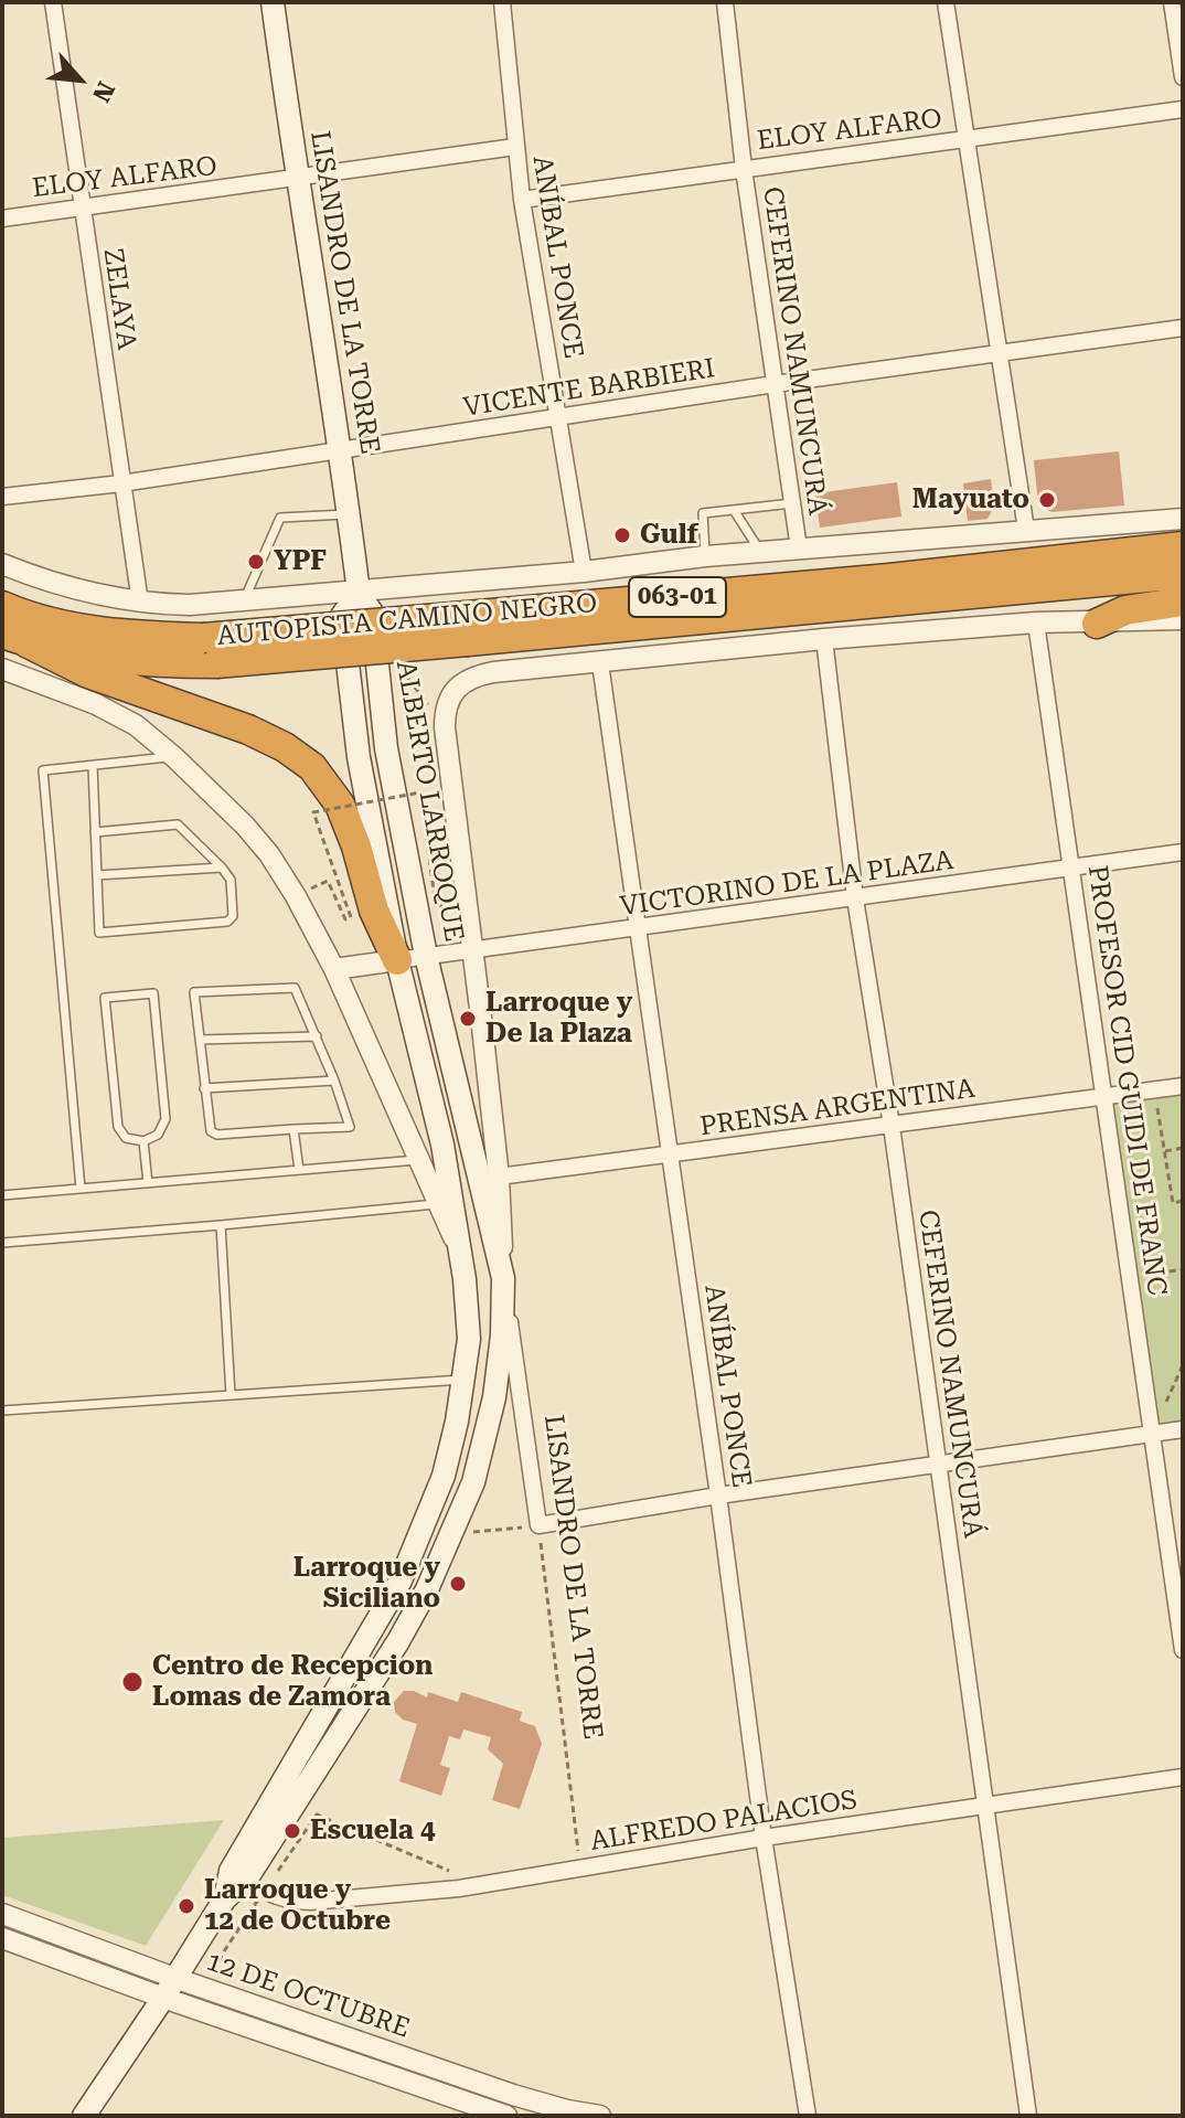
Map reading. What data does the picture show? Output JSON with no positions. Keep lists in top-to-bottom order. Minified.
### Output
{"streets":{"highway":["063-01","AUTOPISTA CAMINO NEGRO"],"main road":["LISANDRO DE LA TORRE","ALBERTO LARROQUE"],"street":["ELOY ALFARO","ANÍBAL PONCE","ZELAYA","CEFERINO NAMUNCURÁ","VICENTE BARBIERI","VICTORINO DE LA PLAZA","PROFESOR CID GUIDI DE FRANC","PRENSA ARGENTINA","ALFREDO PALACIOS","12 DE OCTUBRE"]},"crossings":[["ELOY ALFARO","ANÍBAL PONCE"],["ELOY ALFARO","LISANDRO DE LA TORRE"],["ELOY ALFARO","ZELAYA"],["ELOY ALFARO","CEFERINO NAMUNCURÁ"],["ANÍBAL PONCE","LISANDRO DE LA TORRE"],["ANÍBAL PONCE","VICENTE BARBIERI"],["ANÍBAL PONCE","VICTORINO DE LA PLAZA"],["ANÍBAL PONCE","PRENSA ARGENTINA"],["ANÍBAL PONCE","ALFREDO PALACIOS"],["LISANDRO DE LA TORRE","VICENTE BARBIERI"],["LISANDRO DE LA TORRE","ALBERTO LARROQUE"],["LISANDRO DE LA TORRE","VICTORINO DE LA PLAZA"],["LISANDRO DE LA TORRE","PRENSA ARGENTINA"],["LISANDRO DE LA TORRE","ALFREDO PALACIOS"],["ZELAYA","VICENTE BARBIERI"],["CEFERINO NAMUNCURÁ","VICENTE BARBIERI"],["CEFERINO NAMUNCURÁ","VICTORINO DE LA PLAZA"],["CEFERINO NAMUNCURÁ","PRENSA ARGENTINA"],["CEFERINO NAMUNCURÁ","ALFREDO PALACIOS"],["ALBERTO LARROQUE","VICTORINO DE LA PLAZA"],["ALBERTO LARROQUE","12 DE OCTUBRE"],["VICTORINO DE LA PLAZA","PROFESOR CID GUIDI DE FRANC"],["PROFESOR CID GUIDI DE FRANC","PRENSA ARGENTINA"]],"places":["Mayuato","Gulf","YPF","Larroque y De la Plaza","Larroque y Siciliano","Centro de Recepcion Lomas de Zamora","Escuela 4","Larroque y 12 de Octubre"],"north":"bottom right"}
